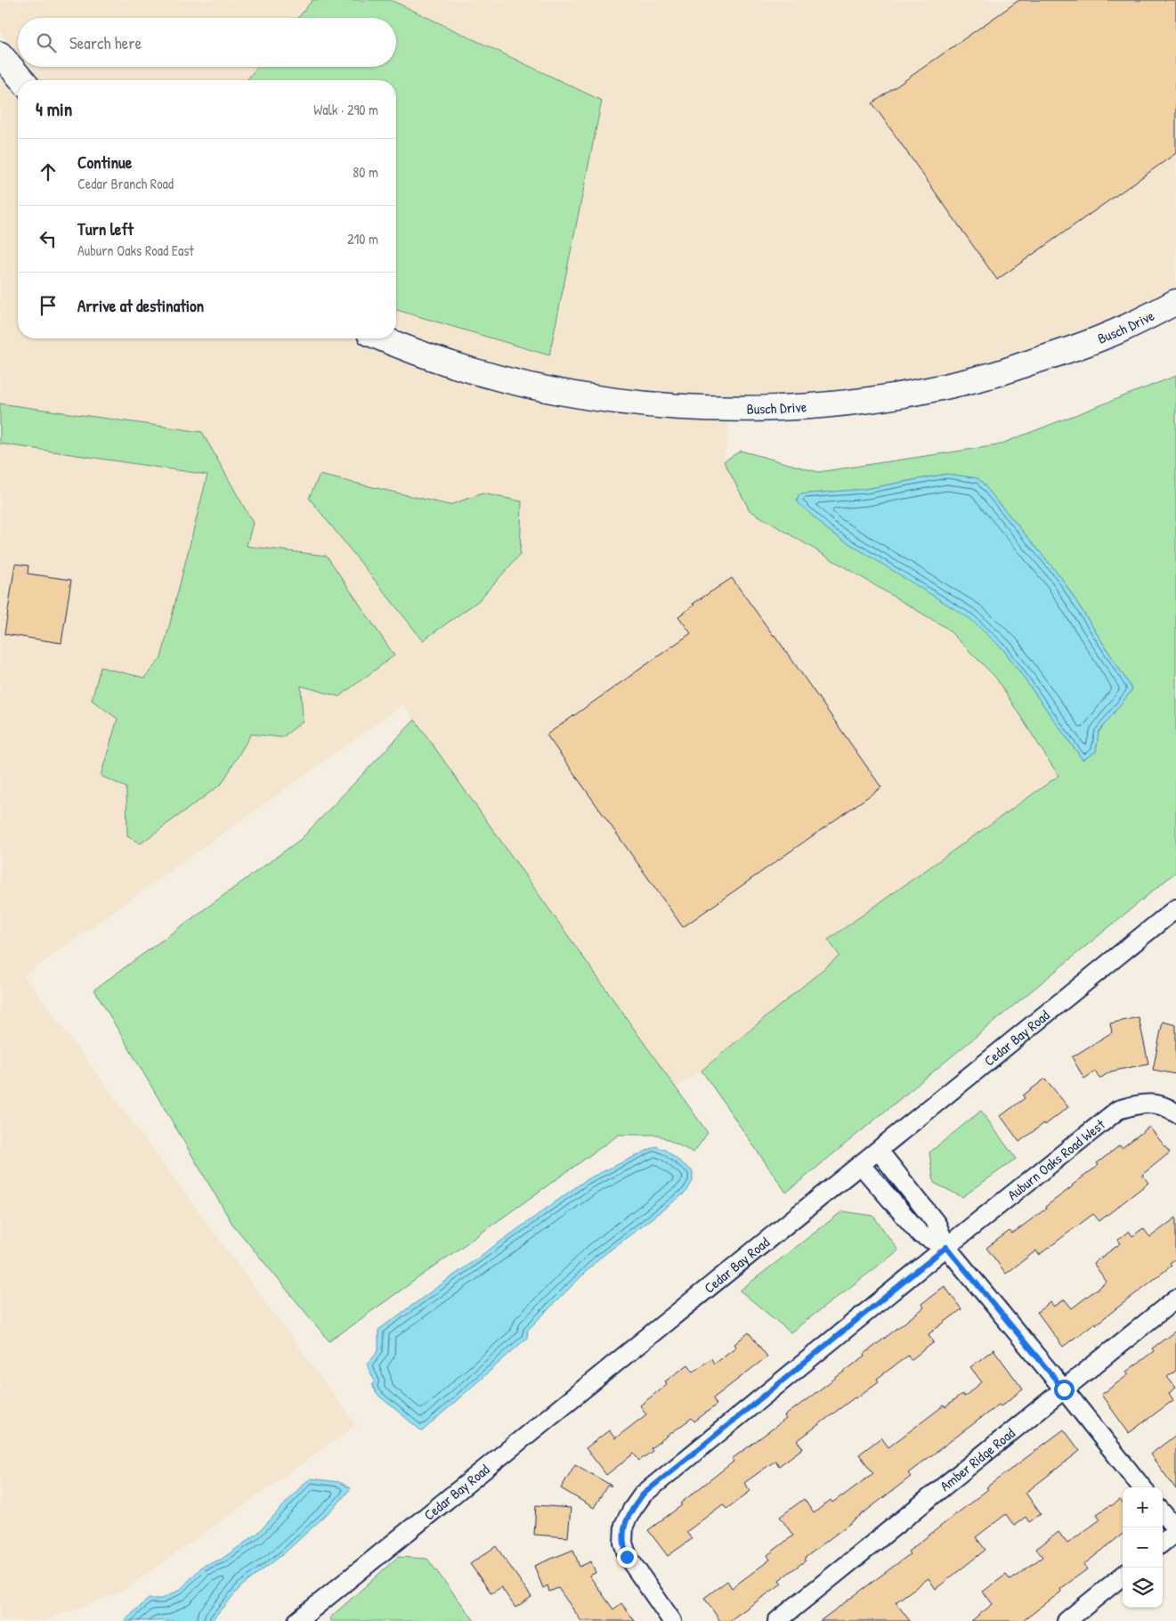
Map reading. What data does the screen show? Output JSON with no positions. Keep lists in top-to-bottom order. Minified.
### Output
{"streets":{"street":["Busch Drive","Cedar Bay Road","Auburn Oaks Road West","Amber Ridge Road"]},"page":{"search":"Search here","heading":["4 min","Walk · 290 m"],"list":[["Continue","Cedar Branch Road","80 m"],["Turn left","Auburn Oaks Road East","210 m"],"Arrive at destination"],"map_buttons":["+","−"]}}
